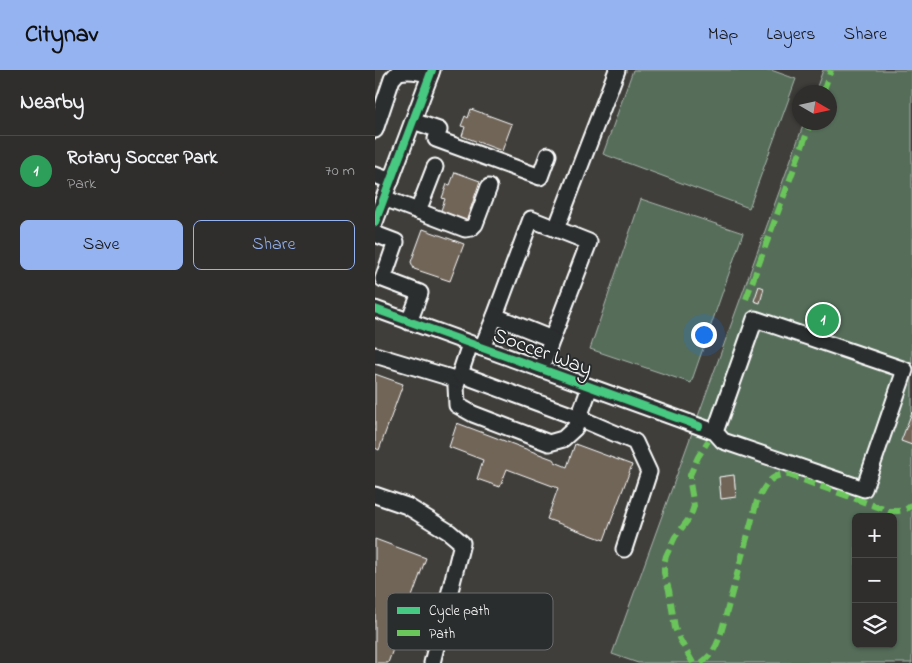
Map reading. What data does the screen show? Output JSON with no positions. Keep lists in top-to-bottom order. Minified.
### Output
{"streets":{"street":["Soccer Way"]},"legend":["Cycle path","Path"],"north":"right","page":{"header":"Citynav","nav":["Map","Layers","Share"],"heading":"Nearby","list":[{"mark":"1","name":"Rotary Soccer Park","note":"Park","value":"70 m"}],"buttons":["Save","Share"],"pins":"1","map_buttons":["+","−"]}}
